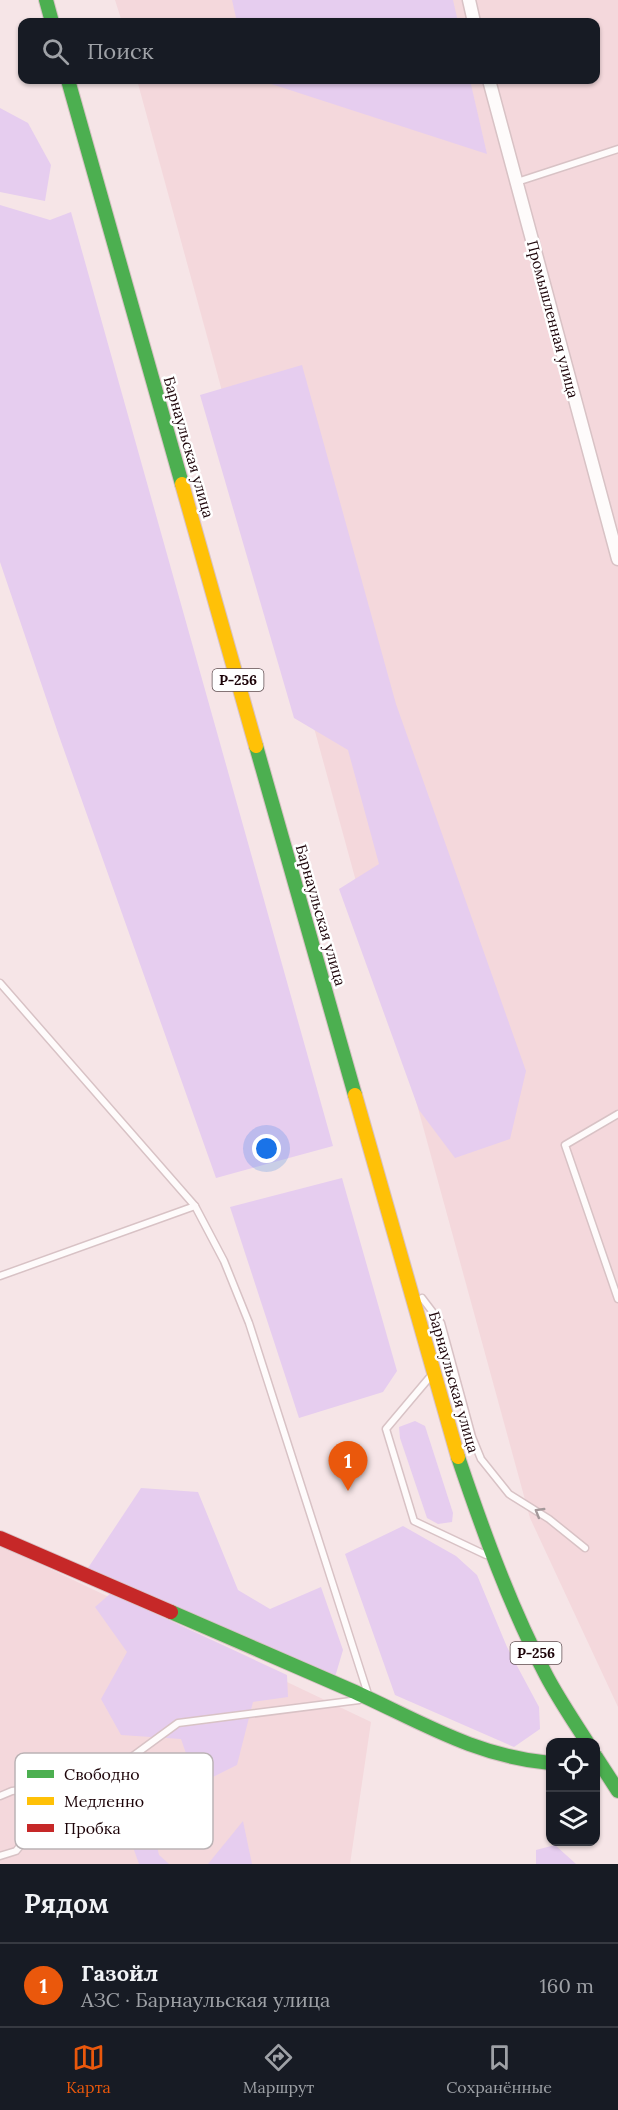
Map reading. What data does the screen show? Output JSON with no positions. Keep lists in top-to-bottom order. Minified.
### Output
{"streets":{"main road":["Барнаульская улица","Р-256"],"street":["Промышленная улица"]},"legend":["Свободно","Медленно","Пробка"],"page":{"search":"Поиск","pins":"1","heading":"Рядом","list":[{"mark":"1","name":"Газойл","note":"АЗС · Барнаульская улица","value":"160 m"}],"nav":["Карта","Маршрут","Сохранённые"]}}
